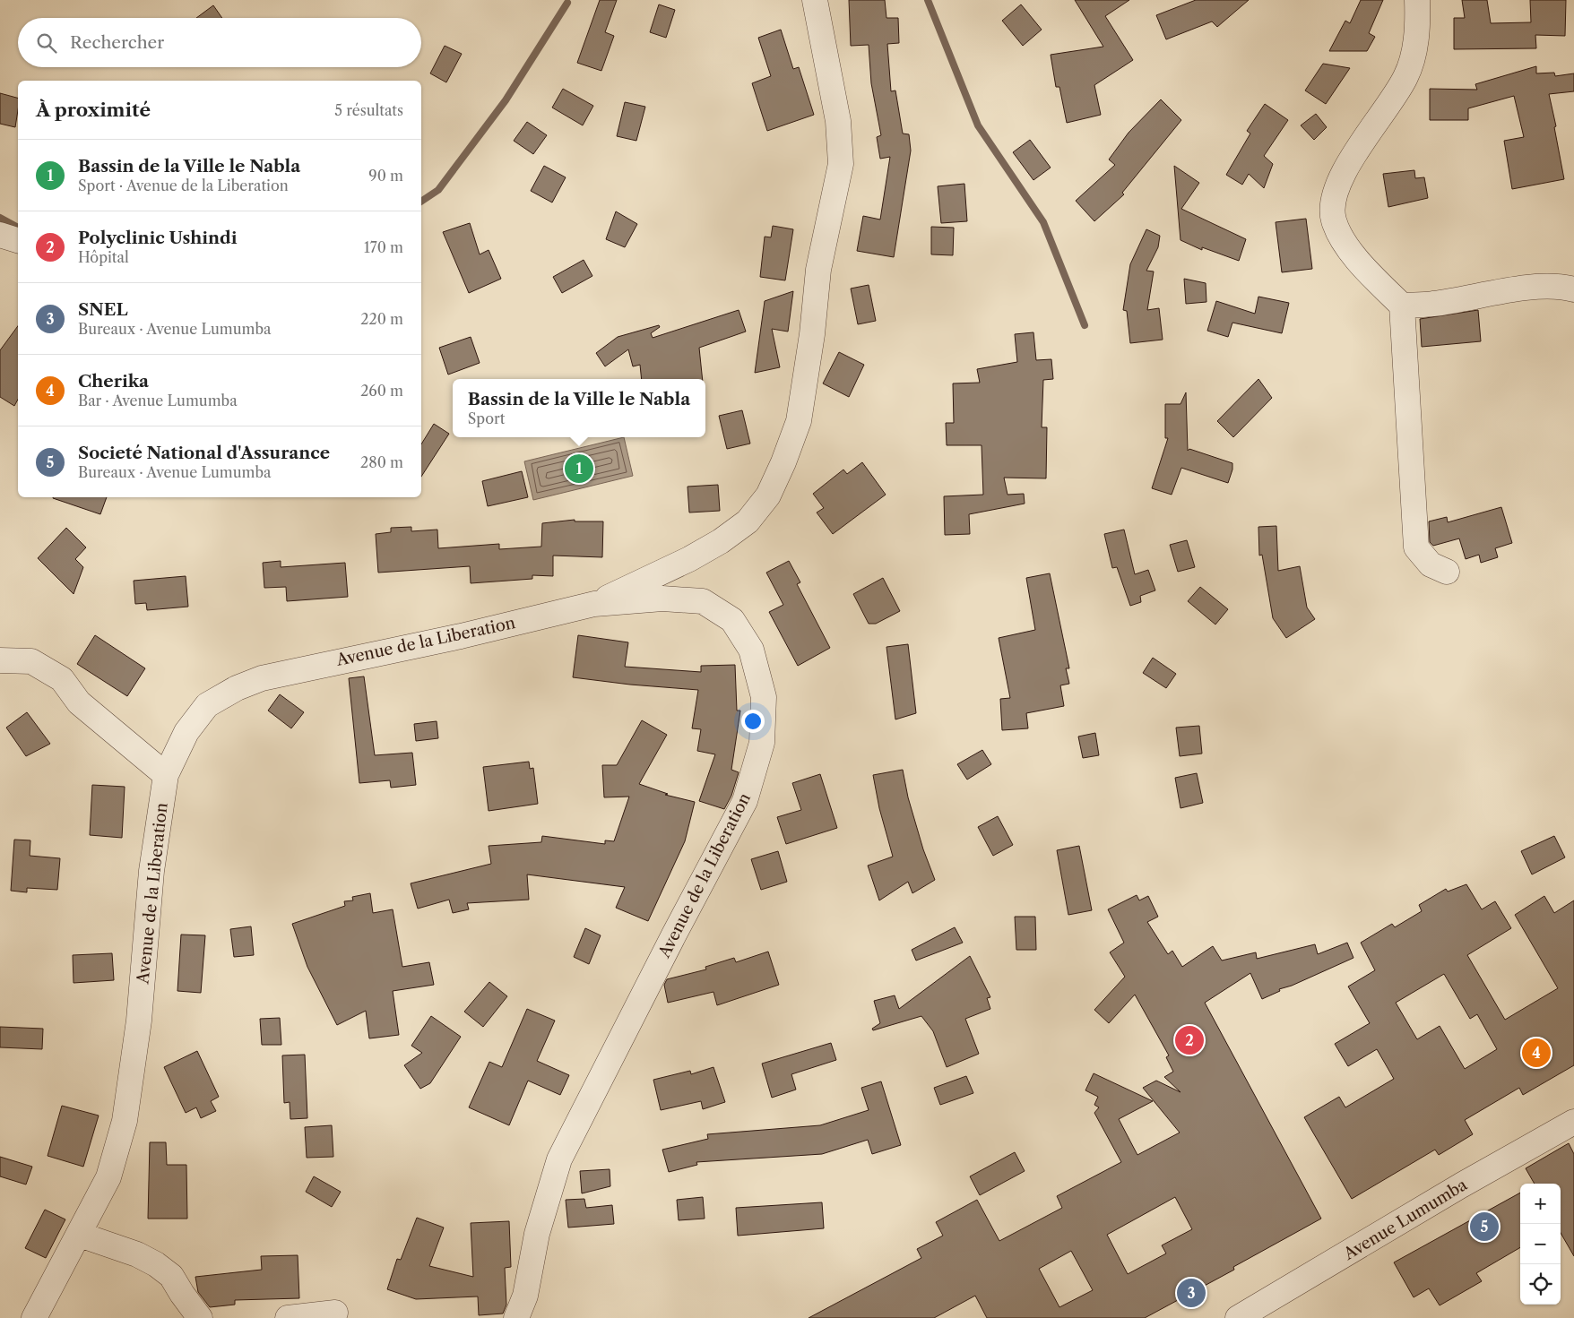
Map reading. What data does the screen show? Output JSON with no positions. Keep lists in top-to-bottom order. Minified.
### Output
{"streets":{"street":["Avenue de la Liberation","Avenue Lumumba"]},"page":{"search":"Rechercher","heading":["À proximité","5 résultats"],"list":[{"mark":"1","name":"Bassin de la Ville le Nabla","note":"Sport · Avenue de la Liberation","value":"90 m"},{"mark":"2","name":"Polyclinic Ushindi","note":"Hôpital","value":"170 m"},{"mark":"3","name":"SNEL","note":"Bureaux · Avenue Lumumba","value":"220 m"},{"mark":"4","name":"Cherika","note":"Bar · Avenue Lumumba","value":"260 m"},{"mark":"5","name":"Societé National d'Assurance","note":"Bureaux · Avenue Lumumba","value":"280 m"}],"popup":["Bassin de la Ville le Nabla","Sport"],"pins":["1","2","4","5","3"],"map_buttons":["+","−"]}}
